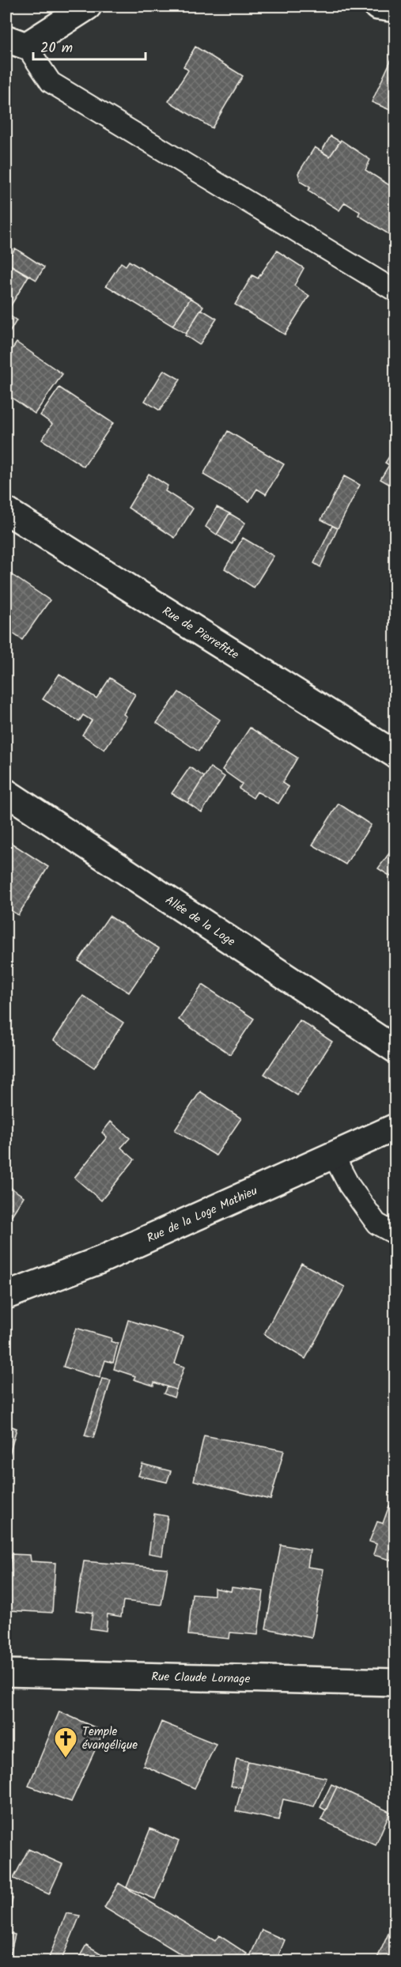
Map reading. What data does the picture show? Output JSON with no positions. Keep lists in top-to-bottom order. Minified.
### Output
{"streets":{"street":["Rue de Pierrefitte","Allée de la Loge","Rue de la Loge Mathieu","Rue Claude Lornage"]},"places":{"church":["Temple évangélique"]},"scale_bar":"20 m"}
